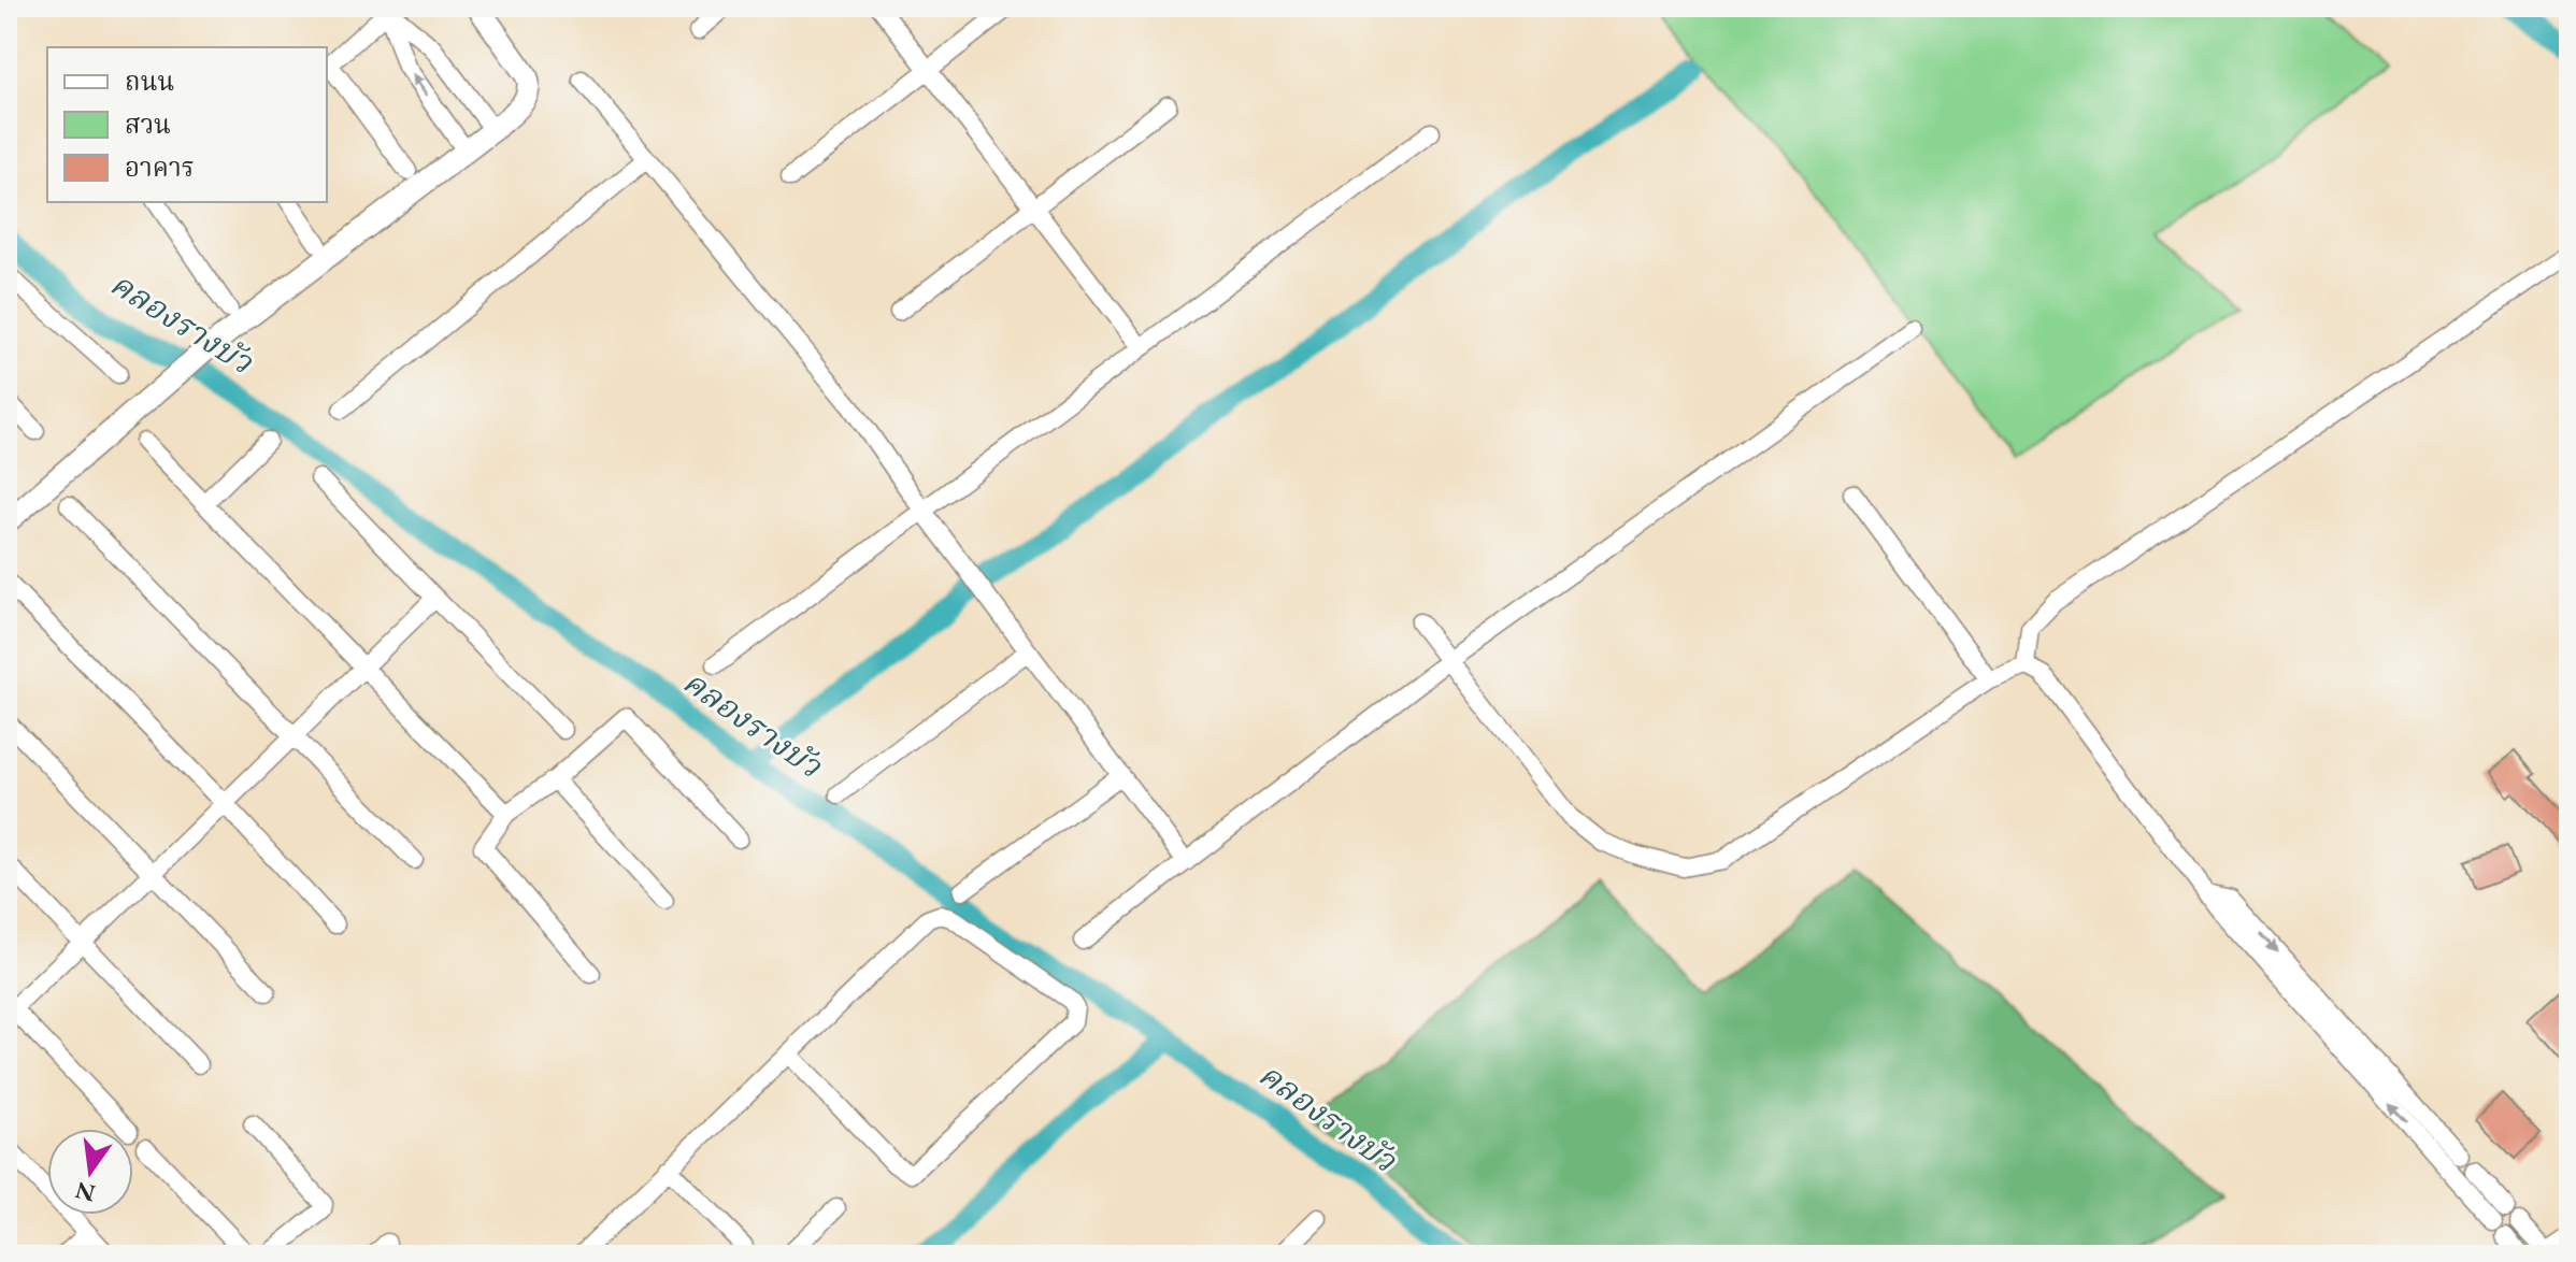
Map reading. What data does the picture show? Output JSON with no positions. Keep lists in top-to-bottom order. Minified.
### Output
{"water":["คลองรางบัว"],"legend":["ถนน","สวน","อาคาร"],"north":"bottom"}
